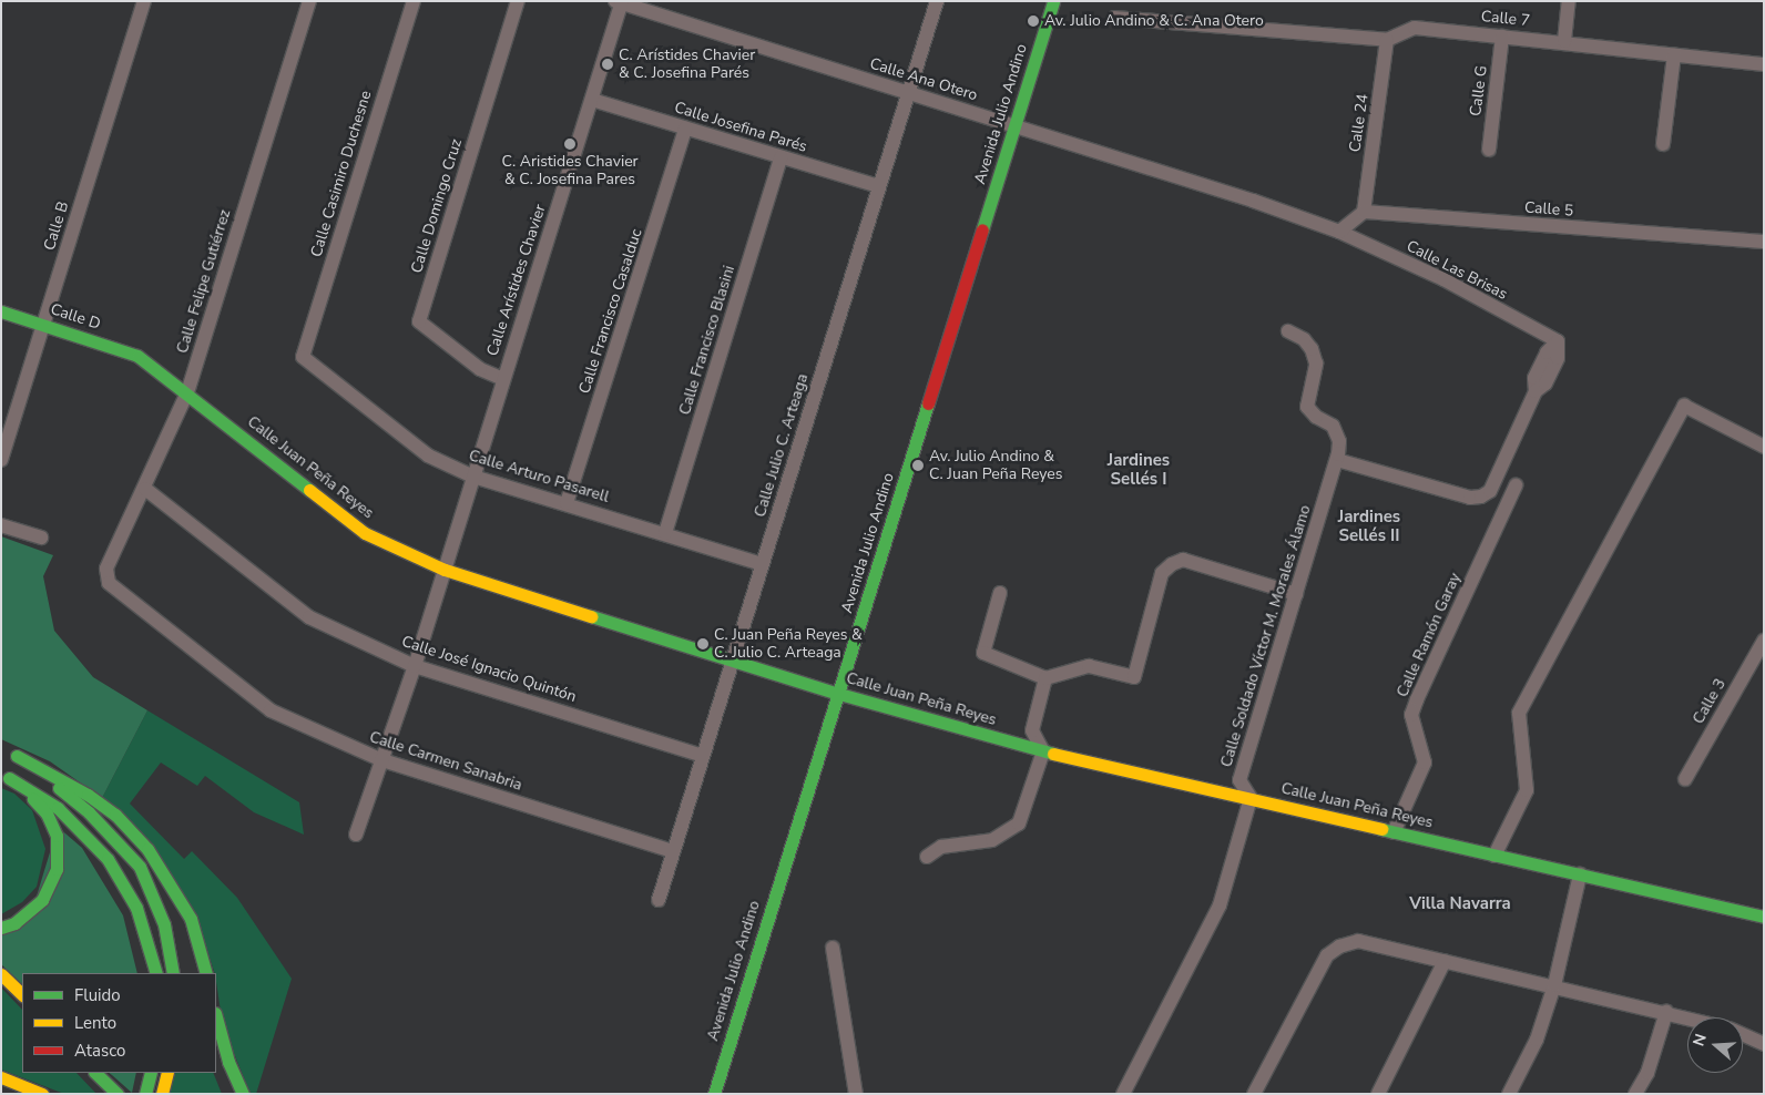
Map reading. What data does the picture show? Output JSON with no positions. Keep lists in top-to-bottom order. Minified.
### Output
{"streets":{"main road":["Avenida Julio Andino","Calle D","Calle Juan Peña Reyes"],"street":["Calle 7","Calle Ana Otero","Calle G","Calle 24","Calle Josefina Parés","Calle Casimiro Duchesne","Calle Domingo Cruz","Calle 5","Calle B","Calle Las Brisas","Calle Arístides Chavier","Calle Felipe Gutiérrez","Calle Francisco Casalduc","Calle Francisco Blasini","Calle Julio C. Arteaga","Calle Arturo Pasarell","Calle Ramón Garay","Calle Soldado Víctor M. Morales Álamo","Calle José Ignacio Quintón","Calle 3","Calle Carmen Sanabria"]},"crossings":[["Calle 7","Calle G"],["Calle 7","Calle 24"],["Calle Ana Otero","Avenida Julio Andino"],["Calle Ana Otero","Calle Las Brisas"],["Calle Ana Otero","Calle Arístides Chavier"],["Calle Ana Otero","Calle Julio C. Arteaga"],["Avenida Julio Andino","Calle Juan Peña Reyes"],["Calle 24","Calle 5"],["Calle Josefina Parés","Calle Arístides Chavier"],["Calle Josefina Parés","Calle Francisco Casalduc"],["Calle Josefina Parés","Calle Francisco Blasini"],["Calle Josefina Parés","Calle Julio C. Arteaga"],["Calle Casimiro Duchesne","Calle Arturo Pasarell"],["Calle Domingo Cruz","Calle Arístides Chavier"],["Calle B","Calle D"],["Calle Las Brisas","Calle Soldado Víctor M. Morales Álamo"],["Calle Arístides Chavier","Calle Juan Peña Reyes"],["Calle Arístides Chavier","Calle Arturo Pasarell"],["Calle Arístides Chavier","Calle José Ignacio Quintón"],["Calle Arístides Chavier","Calle Carmen Sanabria"],["Calle Felipe Gutiérrez","Calle Juan Peña Reyes"],["Calle Felipe Gutiérrez","Calle José Ignacio Quintón"],["Calle Felipe Gutiérrez","Calle Carmen Sanabria"],["Calle Francisco Casalduc","Calle Arturo Pasarell"],["Calle D","Calle Juan Peña Reyes"],["Calle Francisco Blasini","Calle Arturo Pasarell"],["Calle Julio C. Arteaga","Calle Juan Peña Reyes"],["Calle Julio C. Arteaga","Calle Arturo Pasarell"],["Calle Julio C. Arteaga","Calle José Ignacio Quintón"],["Calle Julio C. Arteaga","Calle Carmen Sanabria"],["Calle Juan Peña Reyes","Calle Ramón Garay"],["Calle Juan Peña Reyes","Calle Soldado Víctor M. Morales Álamo"]],"districts":["Jardines Sellés I","Jardines Sellés II","Villa Navarra"],"places":["Av. Julio Andino & C. Ana Otero","C. Arístides Chavier & C. Josefina Parés","C. Aristides Chavier & C. Josefina Pares","Av. Julio Andino & C. Juan Peña Reyes","C. Juan Peña Reyes & C. Julio C. Arteaga"],"legend":["Fluido","Lento","Atasco"],"north":"left"}
